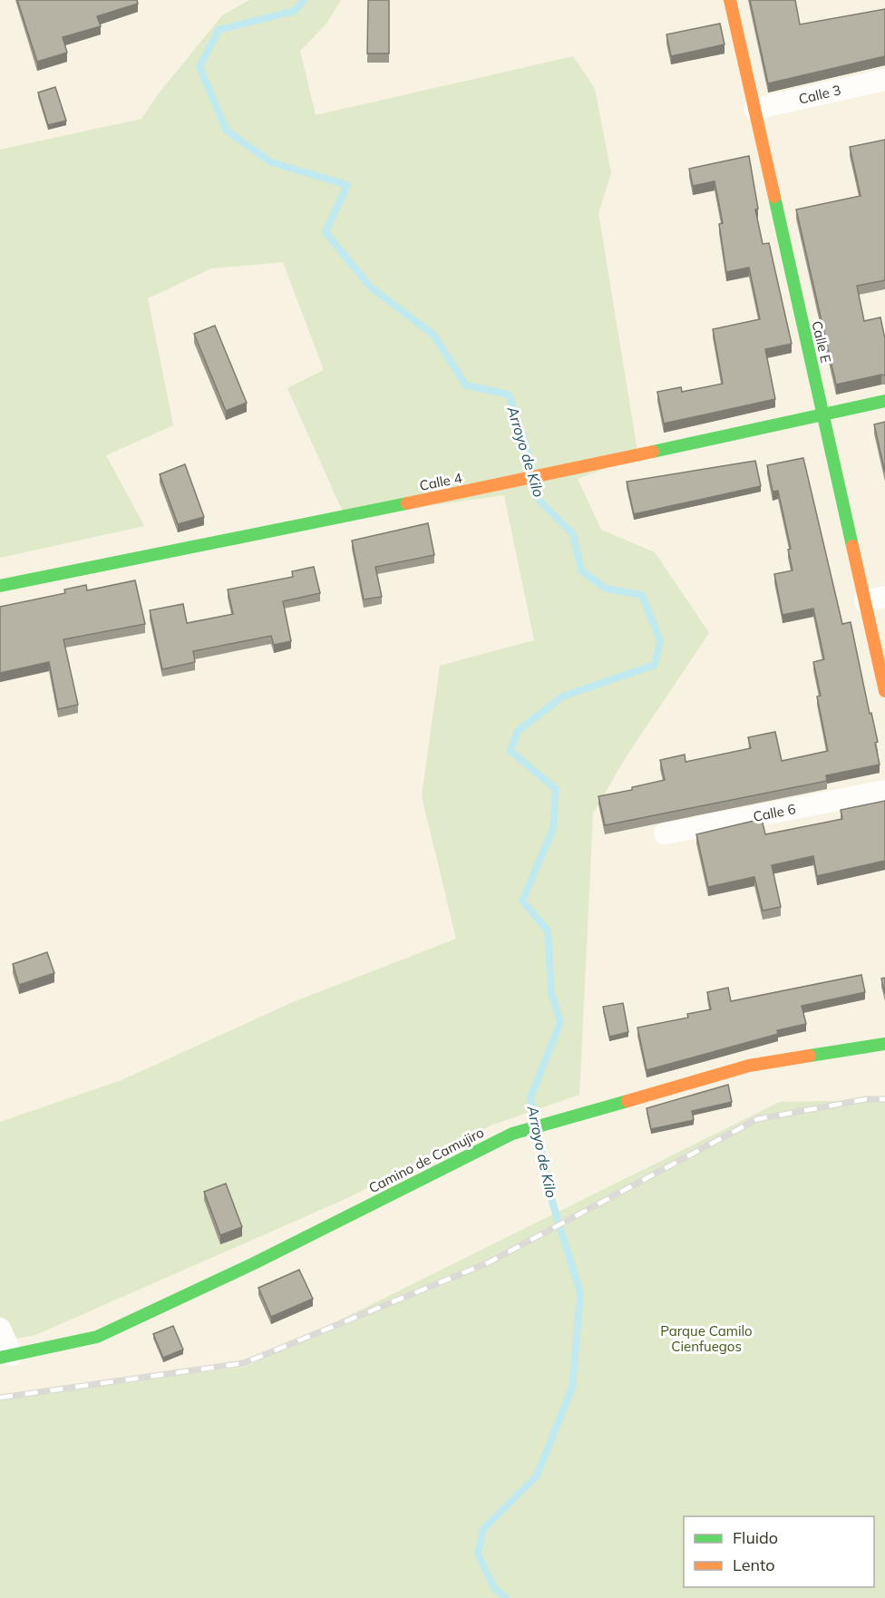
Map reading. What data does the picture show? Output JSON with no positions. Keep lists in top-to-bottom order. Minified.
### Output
{"streets":{"street":["Calle 3","Calle E","Calle 4","Calle 6","Camino de Camujiro"]},"crossings":[["Calle 3","Calle E"],["Calle E","Calle 4"]],"water":["Arroyo de Kilo"],"parks":["Parque Camilo Cienfuegos"],"legend":["Fluido","Lento"]}
